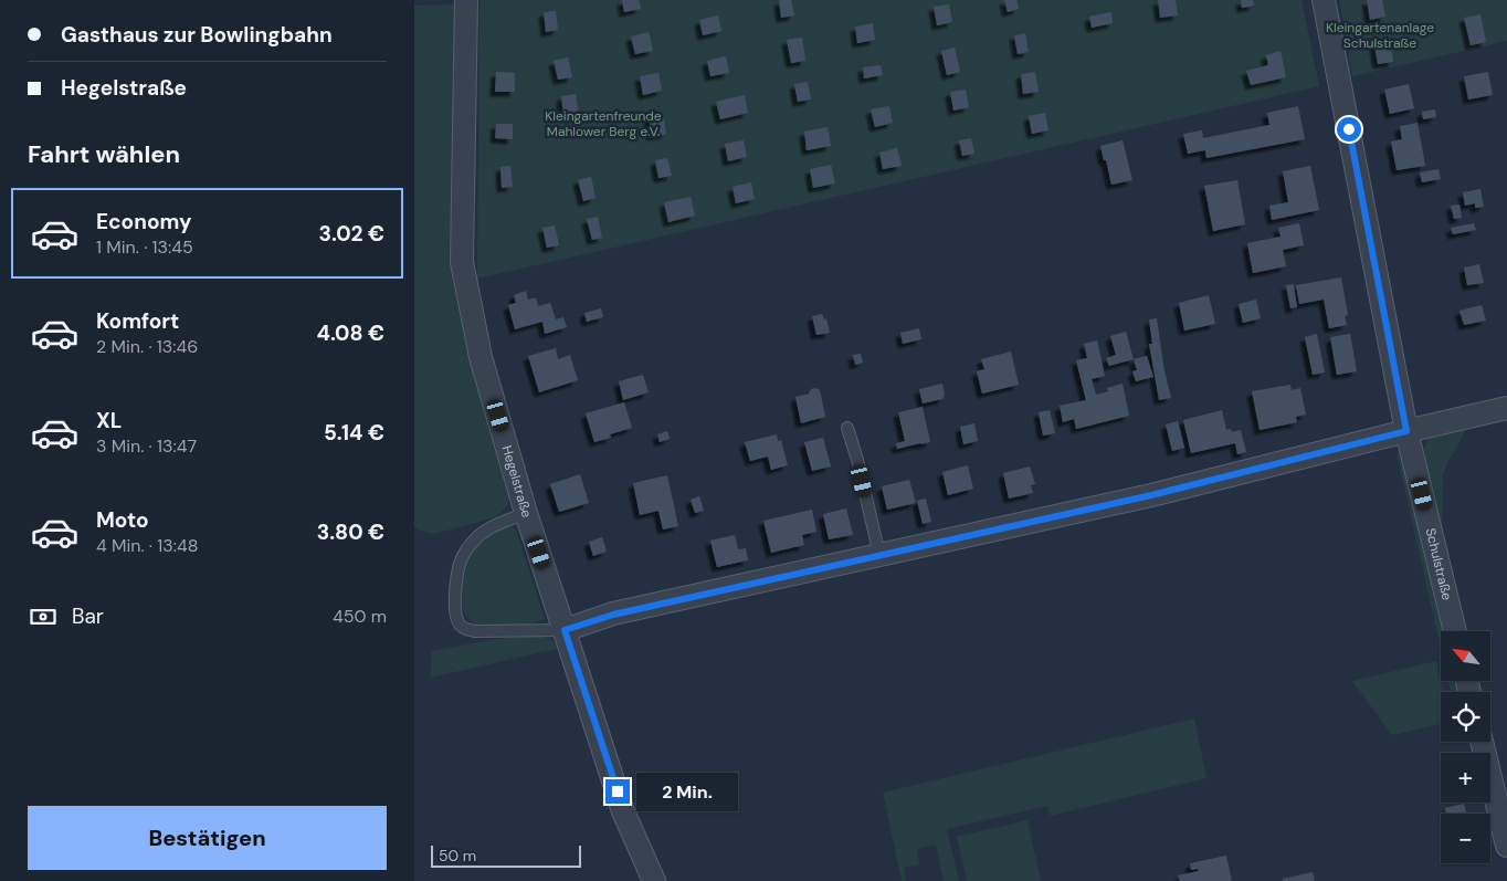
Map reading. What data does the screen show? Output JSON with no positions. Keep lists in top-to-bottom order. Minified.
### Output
{"streets":{"street":["Hegelstraße","Schulstraße"]},"parks":["Kleingartenanlage Schulstraße","Kleingartenfreunde Mahlower Berg e.V."],"scale_bar":"50 m","north":"top left","page":{"banner":["Gasthaus zur Bowlingbahn","Hegelstraße"],"heading":"Fahrt wählen","list":[{"name":"Economy","note":"1 Min. · 13:45","value":"3.02 €"},{"name":"Komfort","note":"2 Min. · 13:46","value":"4.08 €"},{"name":"XL","note":"3 Min. · 13:47","value":"5.14 €"},{"name":"Moto","note":"4 Min. · 13:48","value":"3.80 €"}],"pay":["Bar","450 m"],"map_buttons":["+","−"],"bubble":"2 Min.","buttons":"Bestätigen","scale":"50 m"}}
